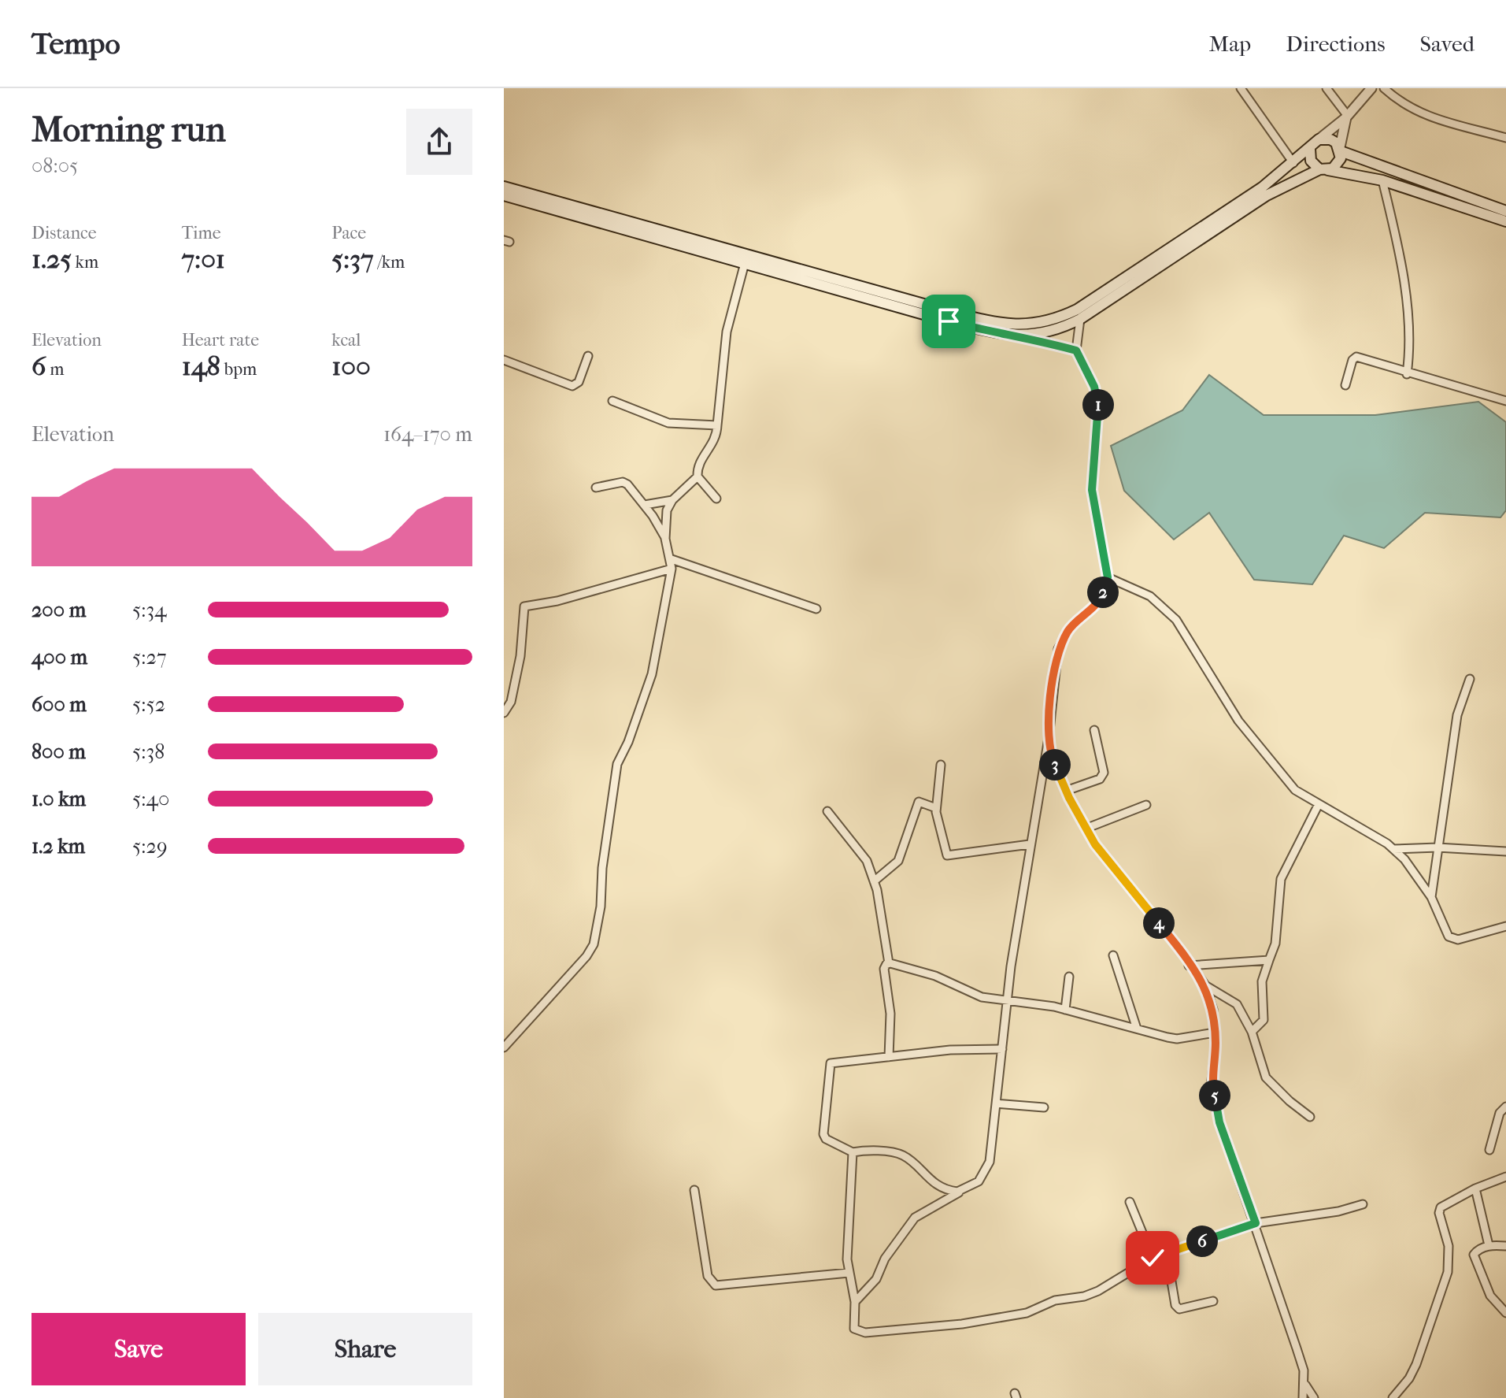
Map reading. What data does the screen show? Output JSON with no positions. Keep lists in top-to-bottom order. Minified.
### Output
{"page":{"header":"Tempo","nav":["Map","Directions","Saved"],"heading":["Morning run","08:05"],"stats":[["Distance","1.25 km"],["Time","7:01"],["Pace","5:37 /km"],["Elevation","6 m"],["Heart rate","148 bpm"],["kcal","100"]],"pins":["1","2","3","4","5","6"],"chart":["Elevation","164–170 m"],"list":[{"name":"200 m","note":"5:34"},{"name":"400 m","note":"5:27"},{"name":"600 m","note":"5:52"},{"name":"800 m","note":"5:38"},{"name":"1.0 km","note":"5:40"},{"name":"1.2 km","note":"5:29"}],"buttons":["Save","Share"]}}
